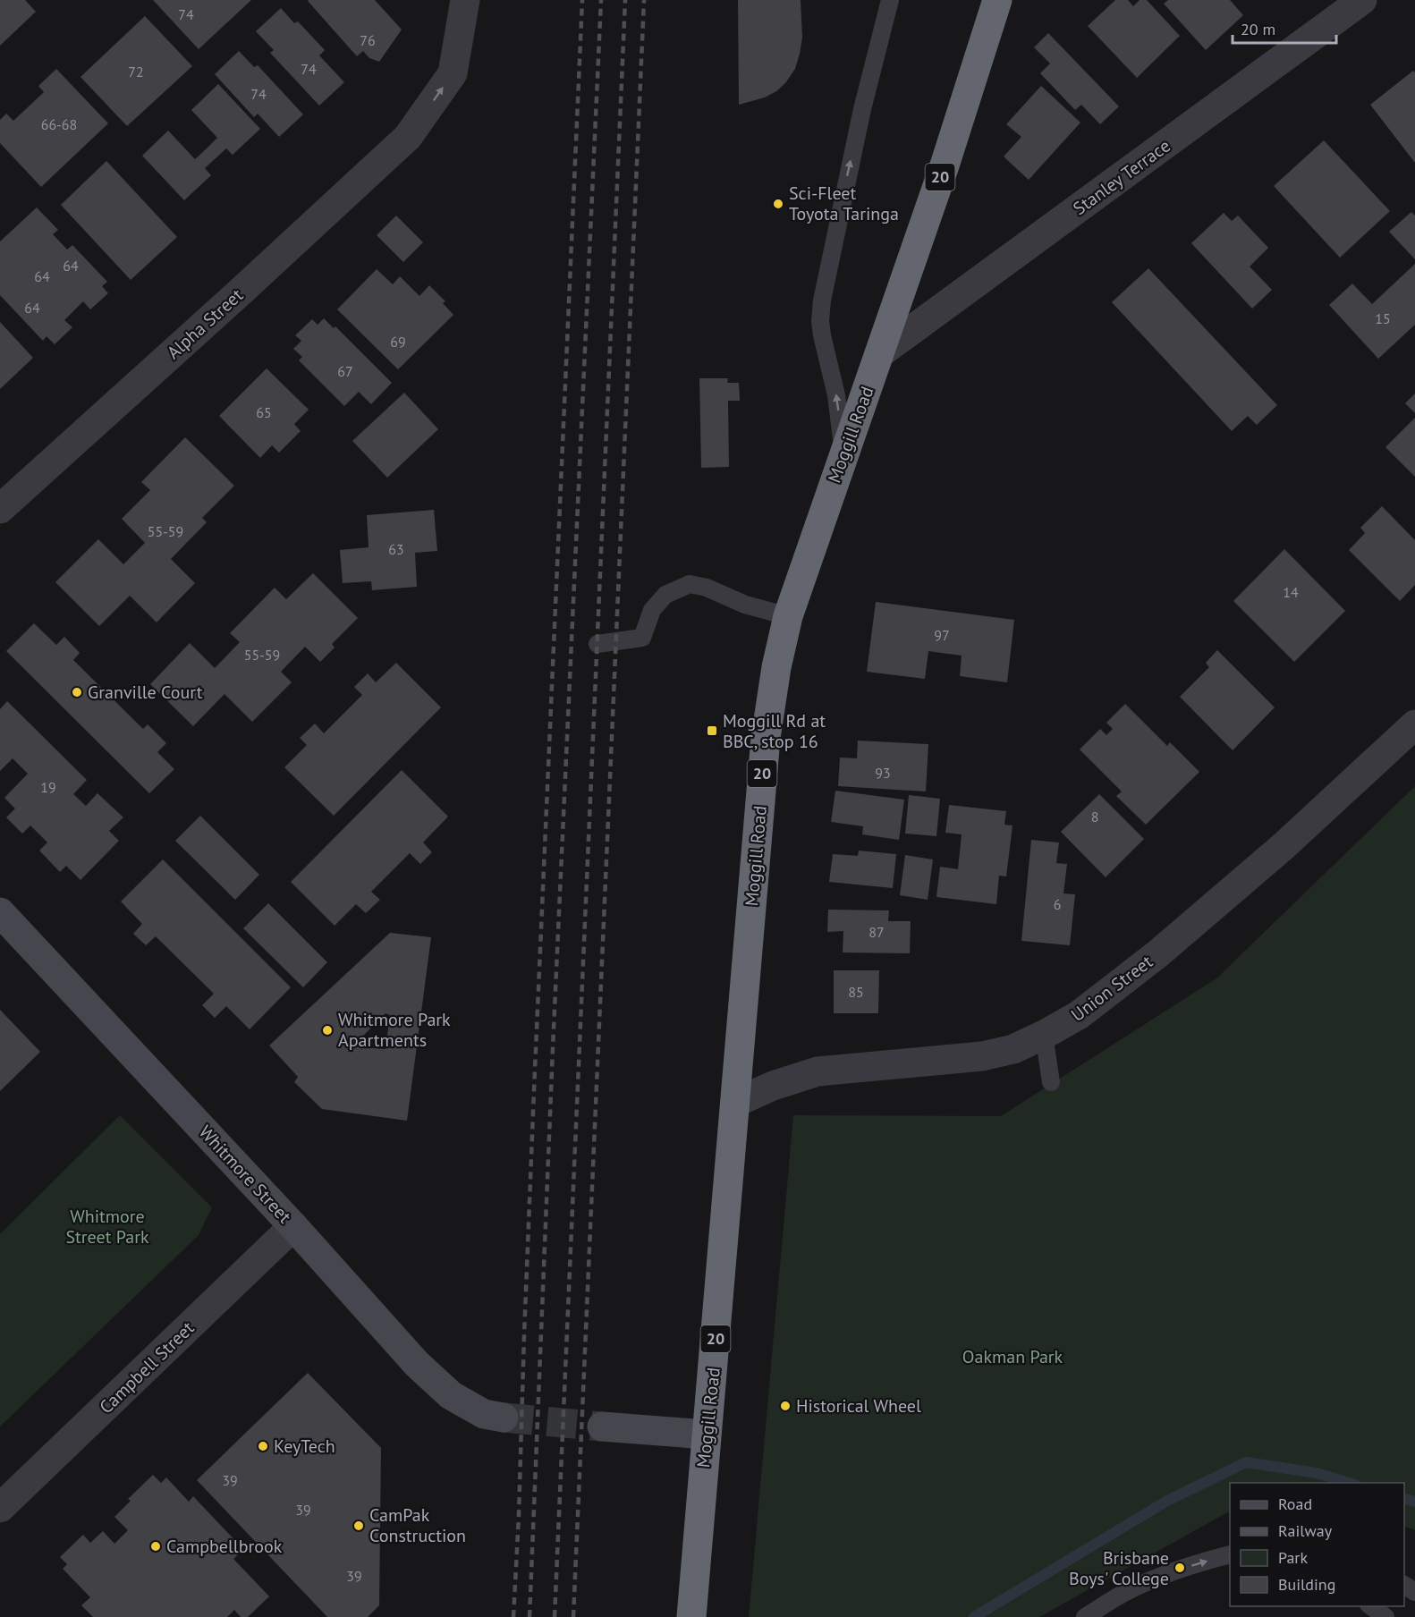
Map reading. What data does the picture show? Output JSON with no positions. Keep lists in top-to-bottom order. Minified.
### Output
{"streets":{"highway":["20","Moggill Road"],"street":["Stanley Terrace","Alpha Street","Union Street","Whitmore Street","Campbell Street"]},"crossings":[["Stanley Terrace","Moggill Road"],["Moggill Road","Union Street"],["Whitmore Street","Campbell Street"]],"one_way":["Alpha Street"],"parks":["Whitmore Street Park","Oakman Park"],"places":{"other":["Sci-Fleet Toyota Taringa","Granville Court","Whitmore Park Apartments","Historical Wheel","KeyTech","CamPak Construction","Campbellbrook","Brisbane Boys' College"],"transit":["Moggill Rd at BBC, stop 16"]},"house_numbers":["74","76","74","72","74","66-68","64","64","64","15","69","67","65","55-59","63","14","97","55-59","93","19","8","6","87","85","39","39","39"],"legend":["Road","Railway","Park","Building"],"scale_bar":"20 m"}
